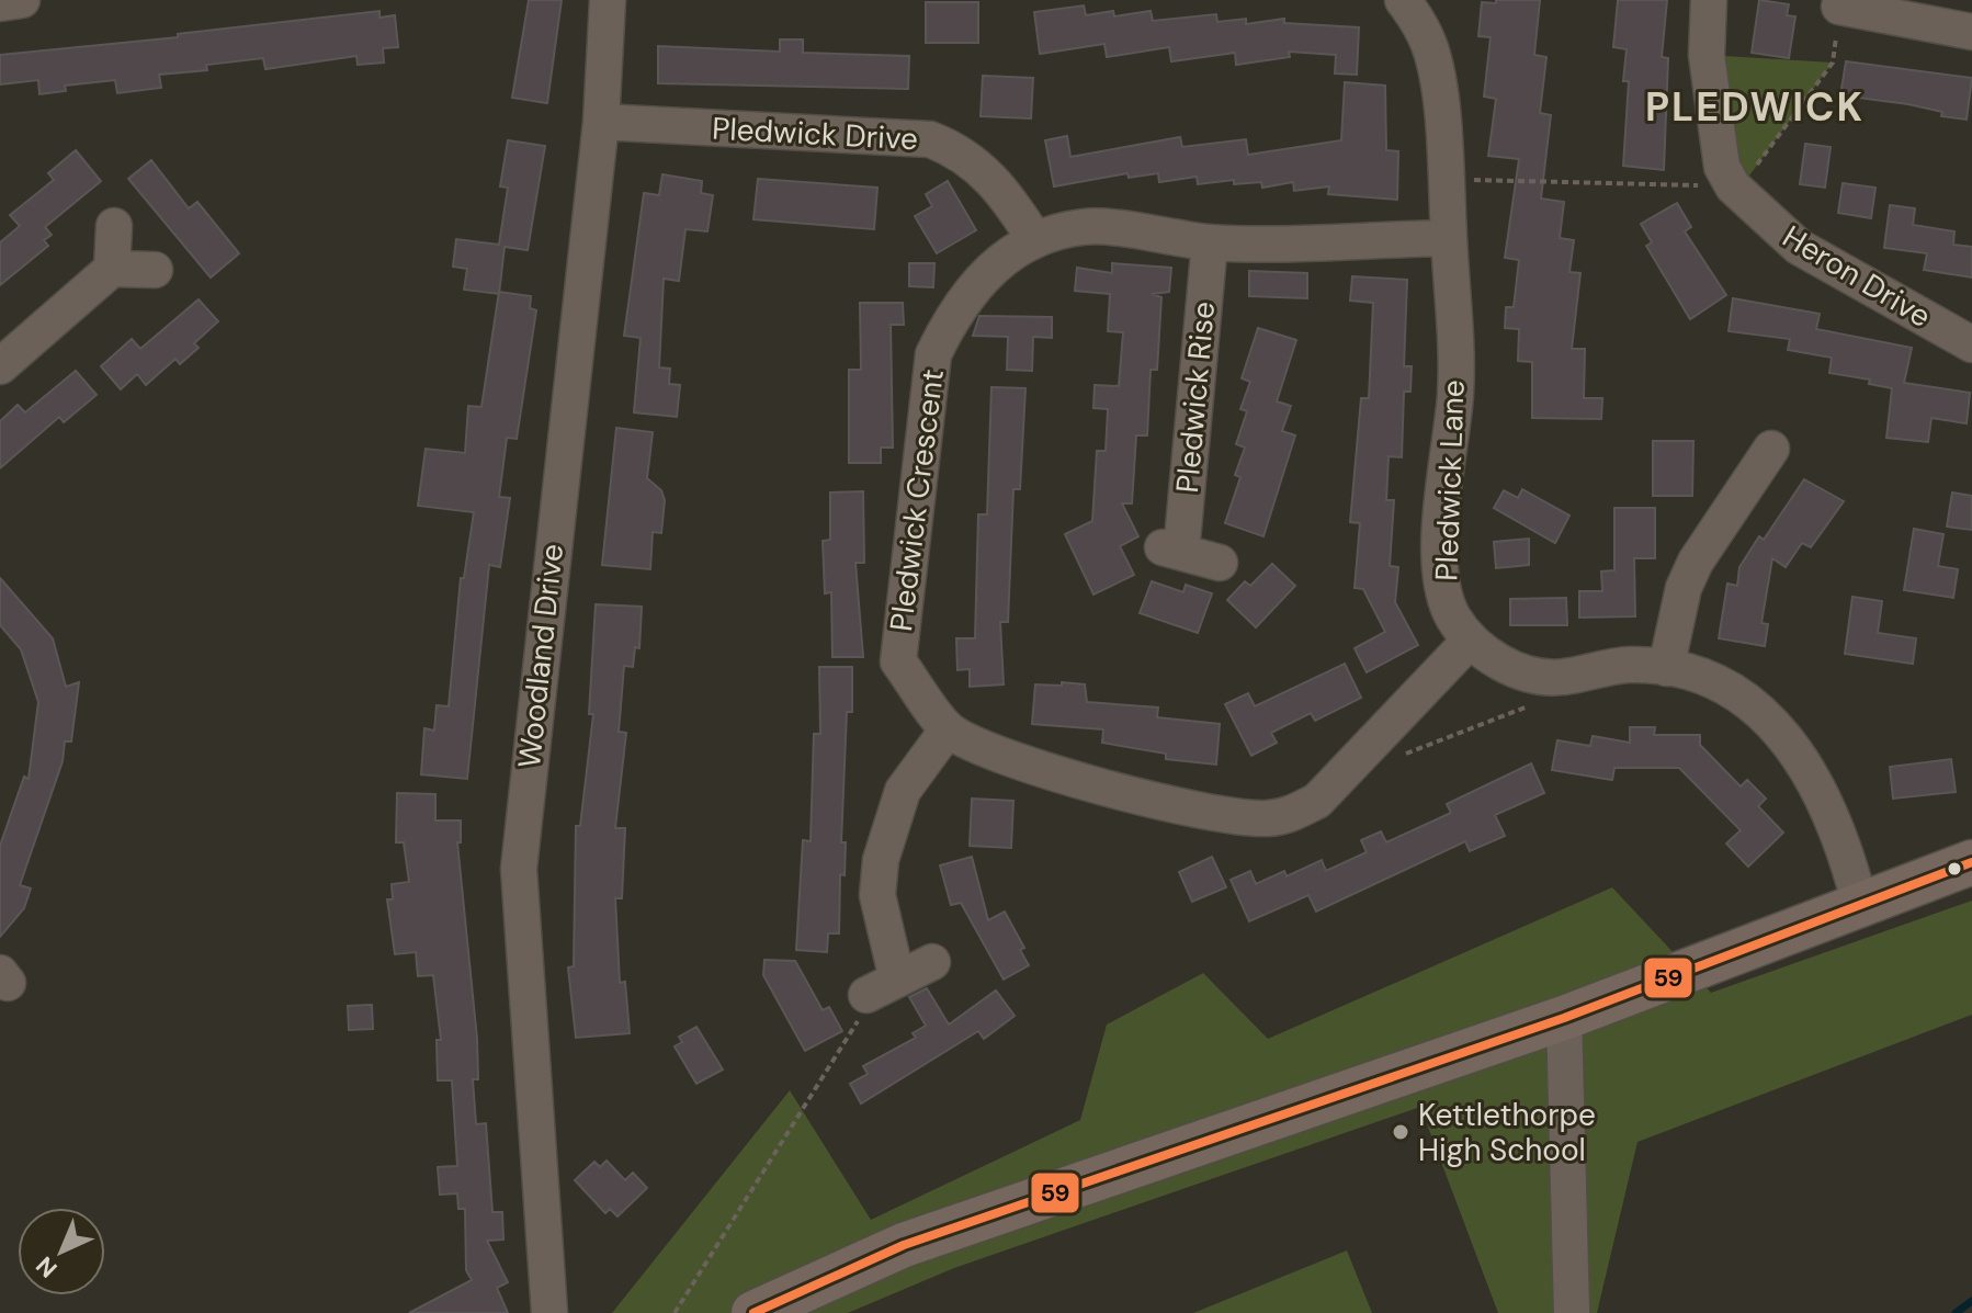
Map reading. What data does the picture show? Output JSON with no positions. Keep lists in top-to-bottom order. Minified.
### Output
{"streets":{"street":["Pledwick Drive","Heron Drive","Pledwick Rise","Pledwick Lane","Pledwick Crescent","Woodland Drive"]},"crossings":[["Pledwick Drive","Pledwick Crescent"],["Pledwick Drive","Woodland Drive"],["Pledwick Rise","Pledwick Crescent"],["Pledwick Lane","Pledwick Crescent"]],"districts":["PLEDWICK"],"places":["Kettlethorpe High School"],"lines":["transit line 59"],"north":"bottom left"}
